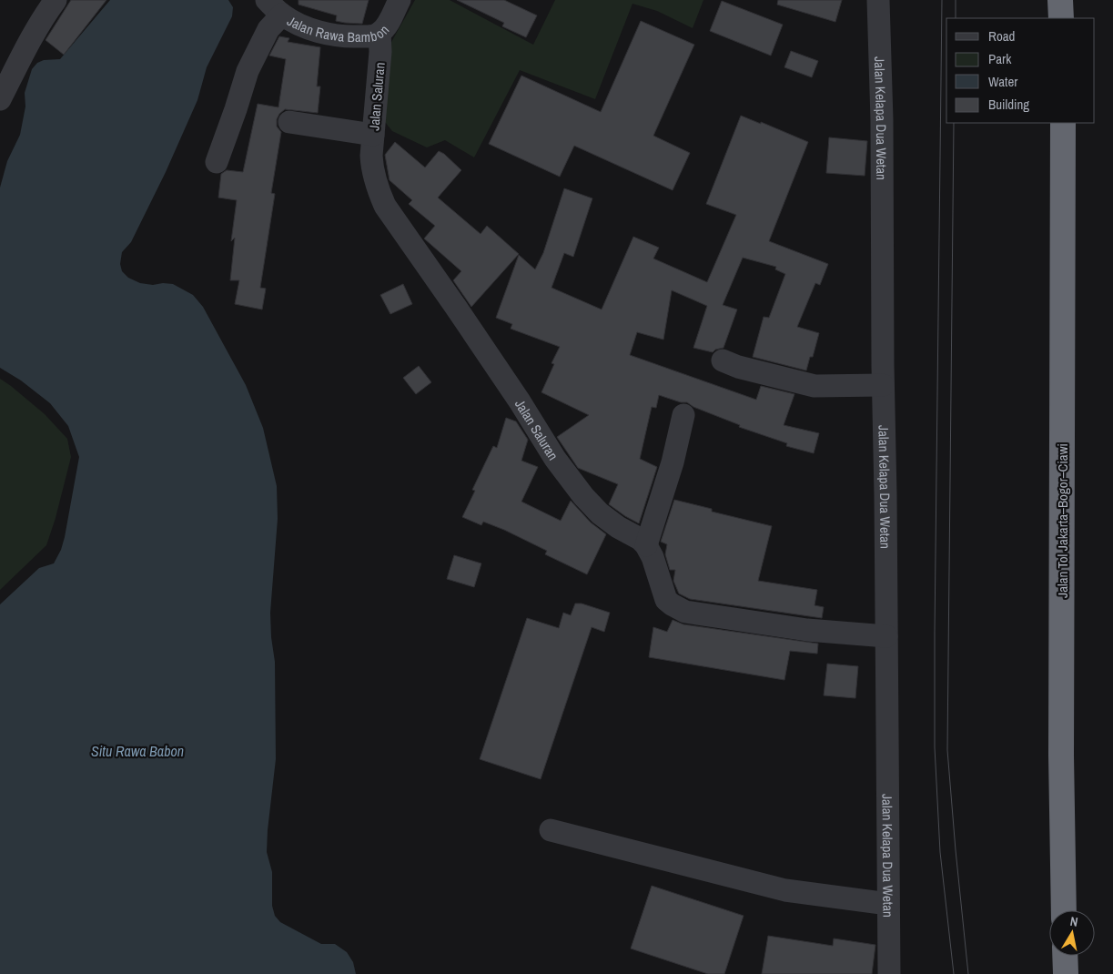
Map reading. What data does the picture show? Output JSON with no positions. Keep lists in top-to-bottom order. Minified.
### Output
{"streets":{"highway":["Jalan Tol Jakarta–Bogor–Ciawi"],"street":["Jalan Rawa Bambon","Jalan Saluran","Jalan Kelapa Dua Wetan"]},"crossings":[["Jalan Rawa Bambon","Jalan Saluran"]],"water":["Situ Rawa Babon"],"legend":["Road","Park","Water","Building"],"north":"top"}
